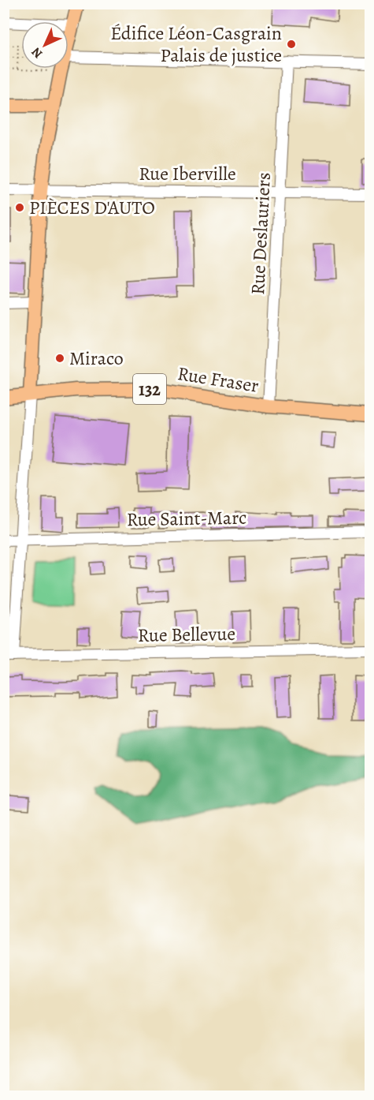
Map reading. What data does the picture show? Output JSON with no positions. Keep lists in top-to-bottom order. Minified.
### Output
{"streets":{"main road":["Rue Fraser","132"],"street":["Rue Iberville","Rue Deslauriers","Rue Saint-Marc","Rue Bellevue"]},"crossings":[["Rue Iberville","Rue Deslauriers"],["Rue Deslauriers","Rue Fraser"]],"places":["Édifice Léon-Casgrain Palais de justice","PIÈCES D'AUTO","Miraco"],"north":"bottom left"}
